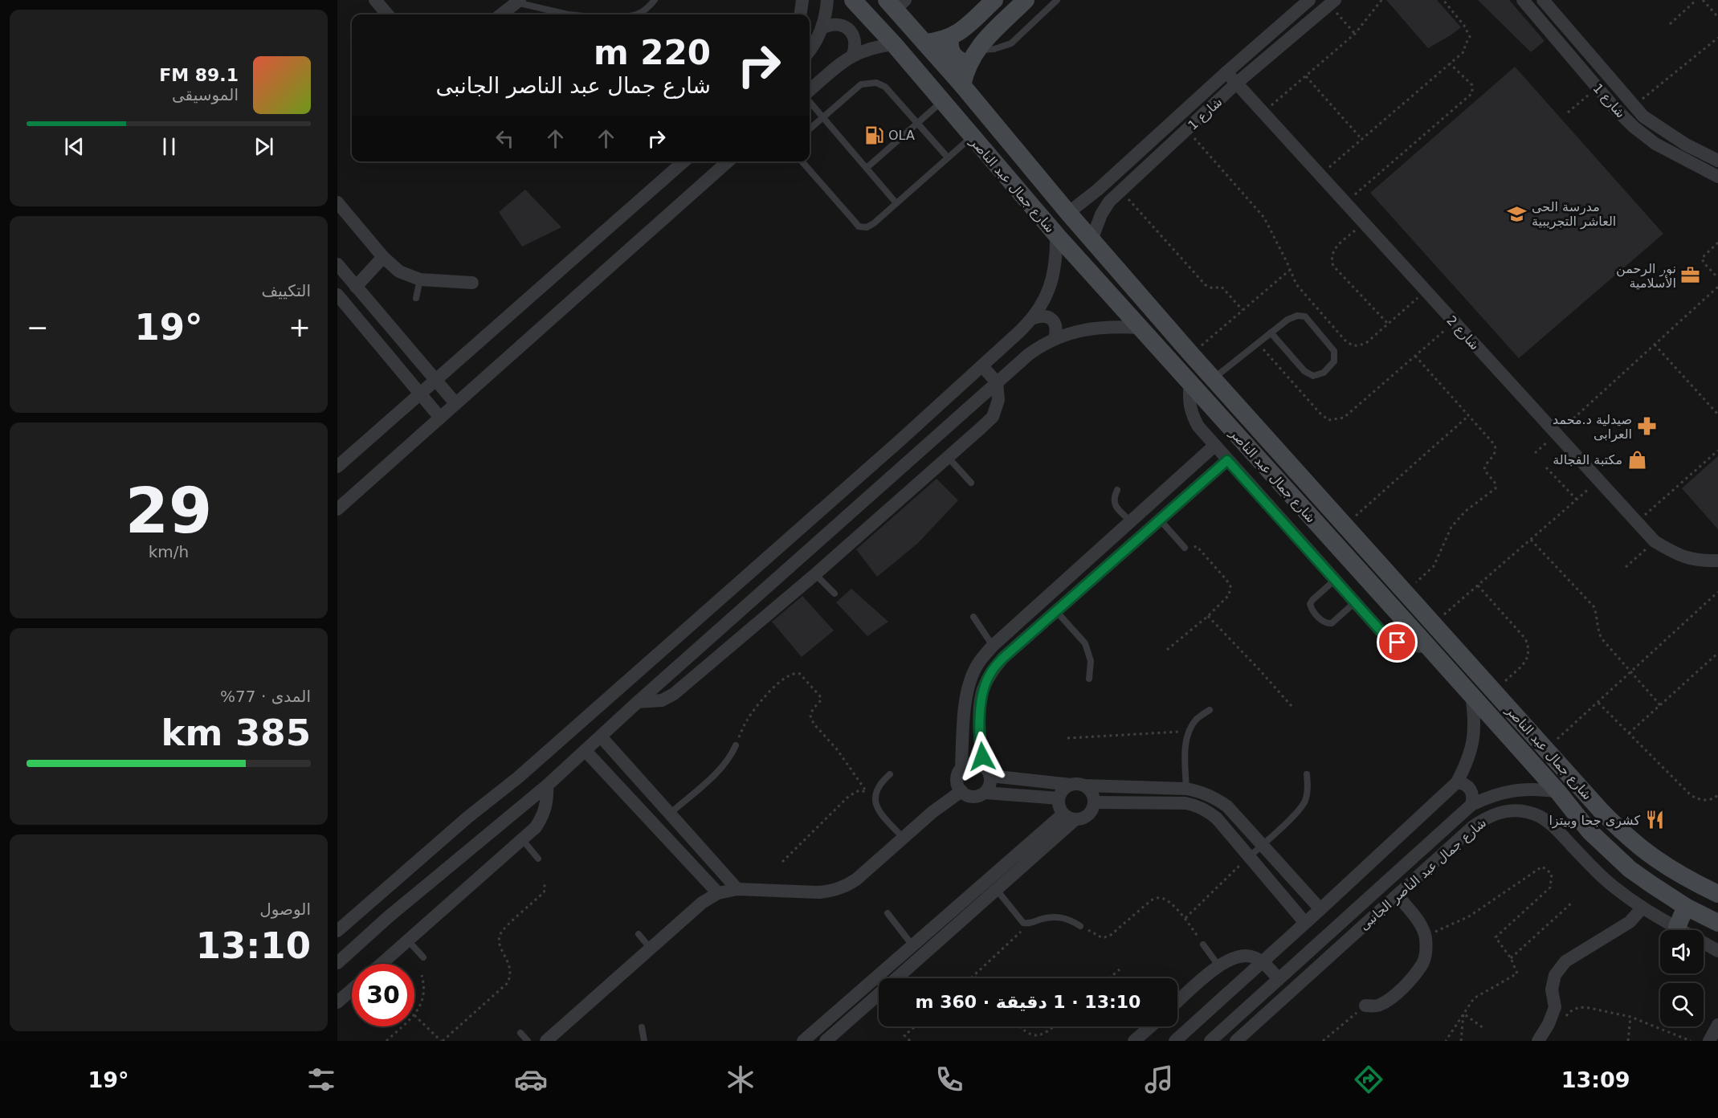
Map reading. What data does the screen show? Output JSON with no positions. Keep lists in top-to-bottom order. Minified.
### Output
{"streets":{"main road":["شارع جمال عبد الناصر"],"street":["شارع 1","شارع 2","شارع جمال عبد الناصر الجانبى"]},"crossings":[["شارع 1","شارع جمال عبد الناصر"],["شارع 1","شارع 2"]],"places":{"fuel station":["OLA"],"school or university":["مدرسة الحى العاشر التجريبية"],"office":["نور الرحمن الأسلامية"],"pharmacy":["صيدلية د.محمد العرابى"],"shop":["مكتبة الفجالة"],"restaurant":["كشرى جحا وبيتزا"]},"page":{"turn":["220 m","شارع جمال عبد الناصر الجانبى"],"song":["89.1 FM","الموسيقى"],"tile":["التكييف",["29","km/h"],["المدى · 77%","385 km"],["الوصول","13:10"]],"heat":["−","19°","+"],"limit":"30","trip":"13:10 · 1 دقيقة · 360 m","tabs":["13:09","19°"]}}
